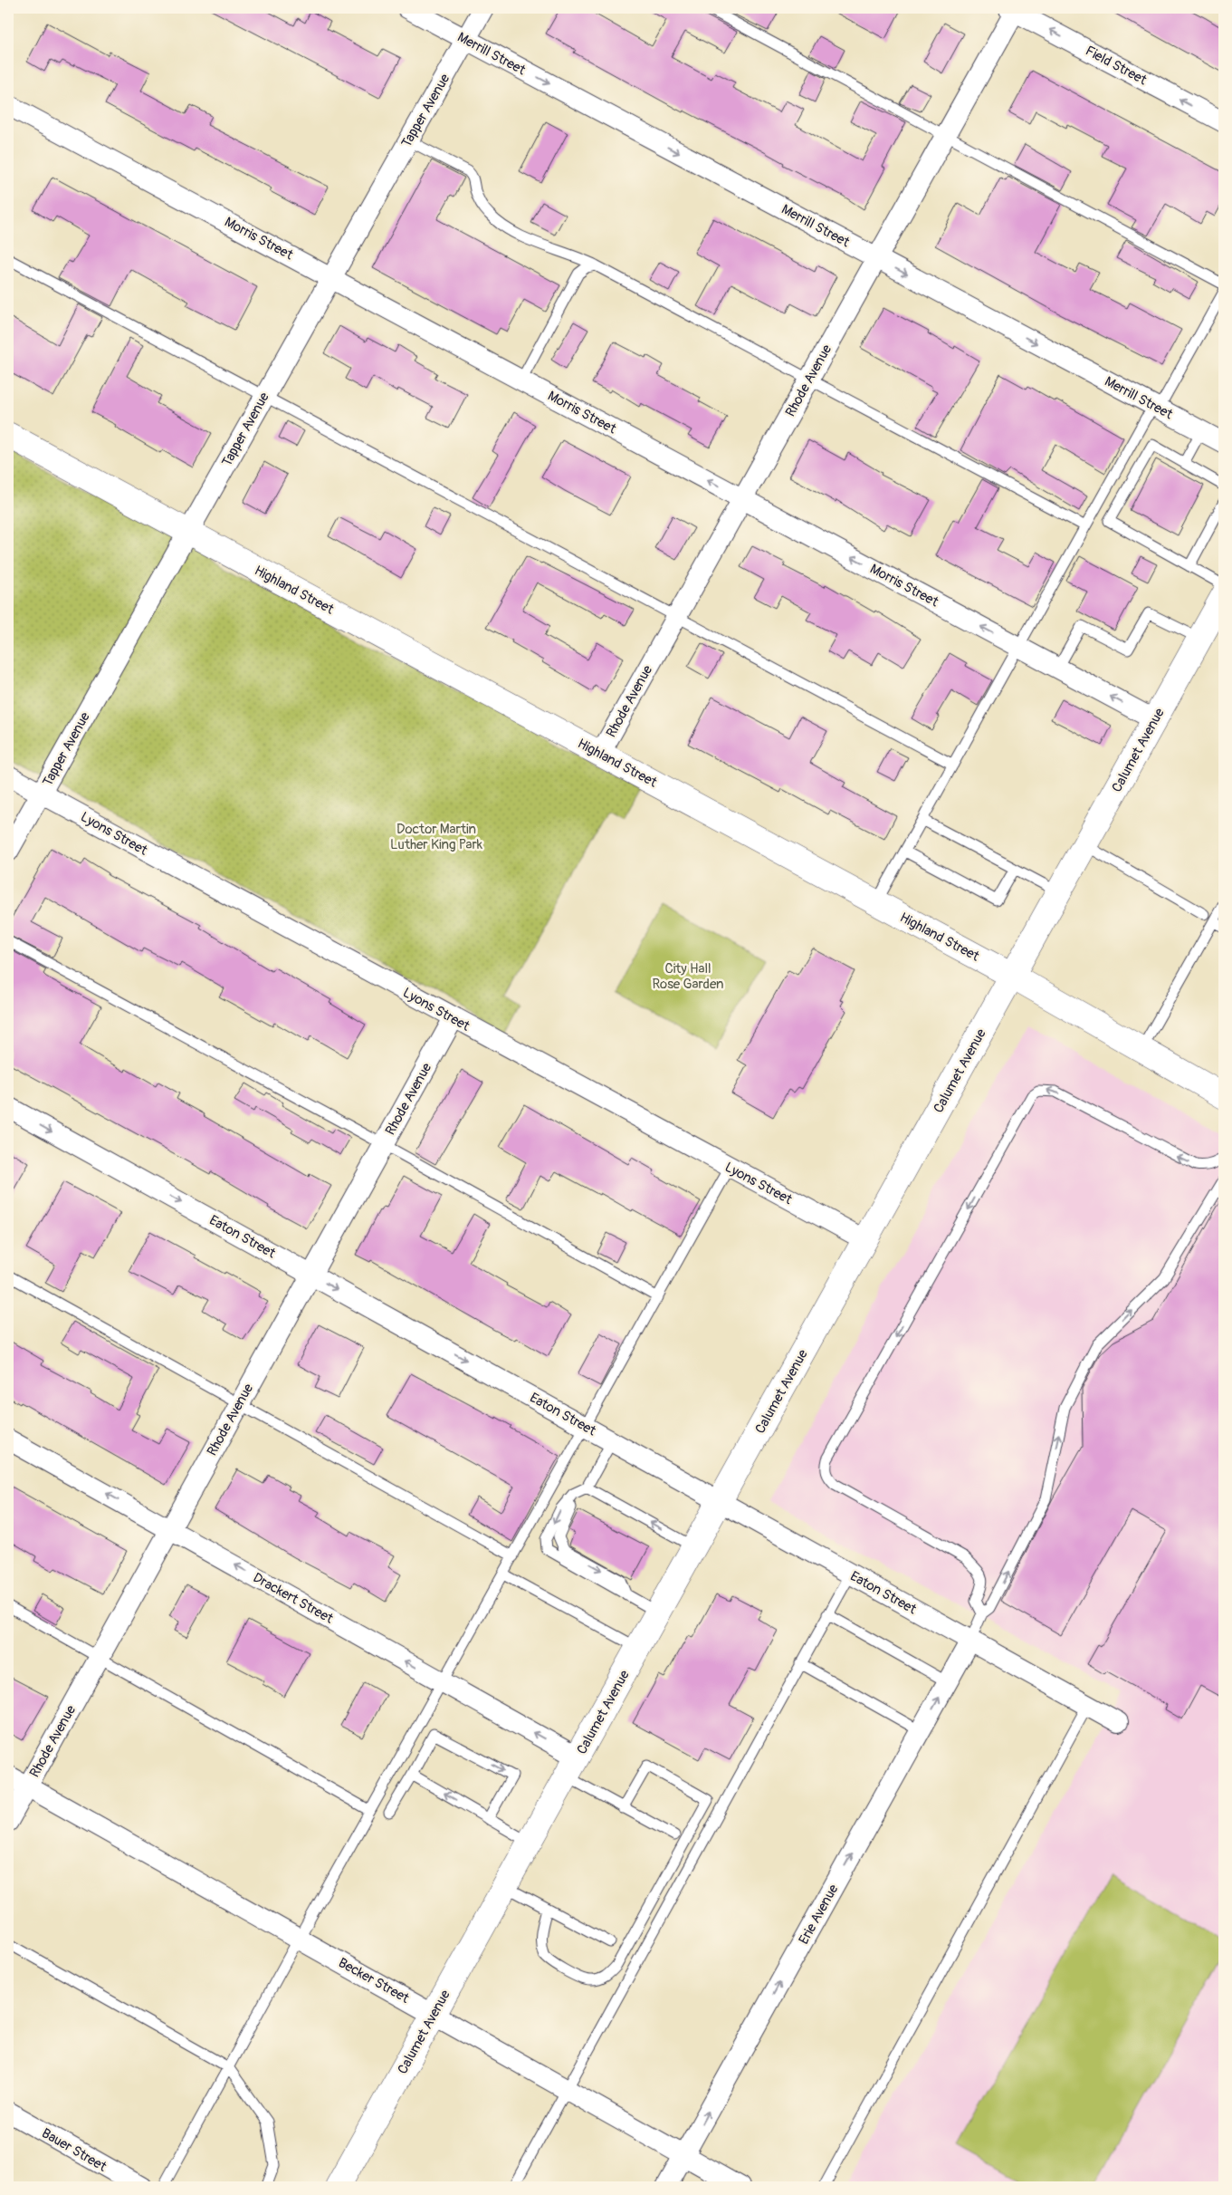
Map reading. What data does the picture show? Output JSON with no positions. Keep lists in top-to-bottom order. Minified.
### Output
{"streets":{"main road":["Highland Street","Calumet Avenue"],"street":["Merrill Street","Field Street","Tapper Avenue","Morris Street","Rhode Avenue","Lyons Street","Eaton Street","Drackert Street","Erie Avenue","Becker Street","Bauer Street"]},"crossings":[["Merrill Street","Tapper Avenue"],["Merrill Street","Rhode Avenue"],["Field Street","Rhode Avenue"],["Tapper Avenue","Morris Street"],["Tapper Avenue","Highland Street"],["Tapper Avenue","Lyons Street"],["Morris Street","Rhode Avenue"],["Morris Street","Calumet Avenue"],["Rhode Avenue","Highland Street"],["Rhode Avenue","Lyons Street"],["Rhode Avenue","Eaton Street"],["Rhode Avenue","Drackert Street"],["Rhode Avenue","Becker Street"],["Highland Street","Calumet Avenue"],["Calumet Avenue","Lyons Street"],["Calumet Avenue","Eaton Street"],["Calumet Avenue","Drackert Street"],["Calumet Avenue","Becker Street"],["Eaton Street","Erie Avenue"],["Erie Avenue","Becker Street"]],"one_way":["Merrill Street","Field Street","Morris Street","Eaton Street","Drackert Street","Erie Avenue"],"parks":["Doctor Martin Luther King Park","City Hall Rose Garden"]}
